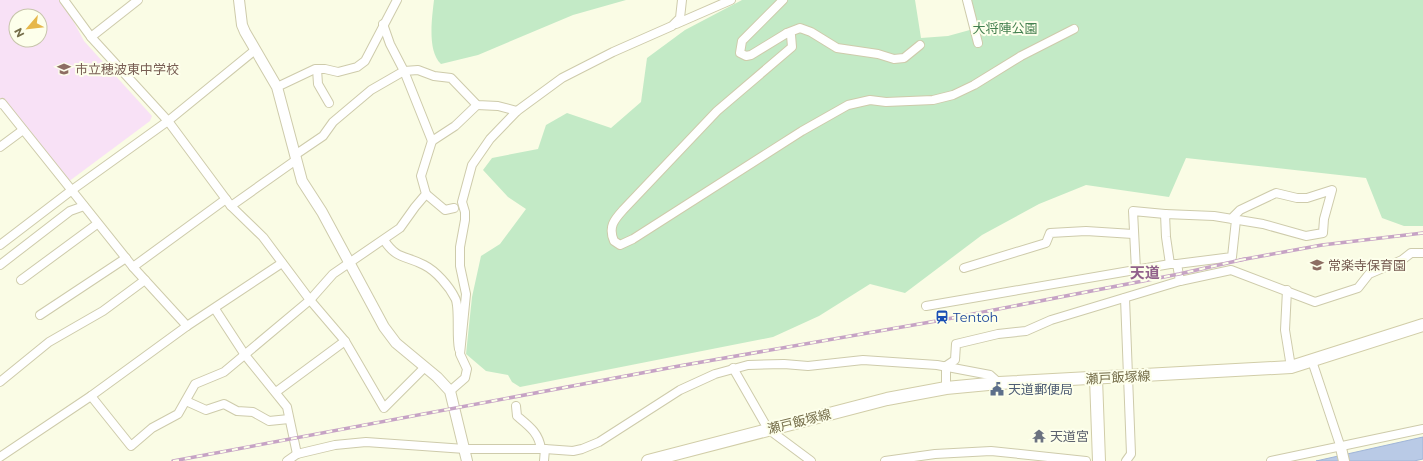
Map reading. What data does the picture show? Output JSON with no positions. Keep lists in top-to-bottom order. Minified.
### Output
{"streets":{"main road":["瀬戸飯塚線"]},"districts":["天道"],"parks":["大将陣公園"],"places":{"school or university":["市立穂波東中学校","常楽寺保育園"],"station":["Tentoh"],"public building":["天道郵便局"],"temple":["天道宮"]},"north":"bottom left"}
